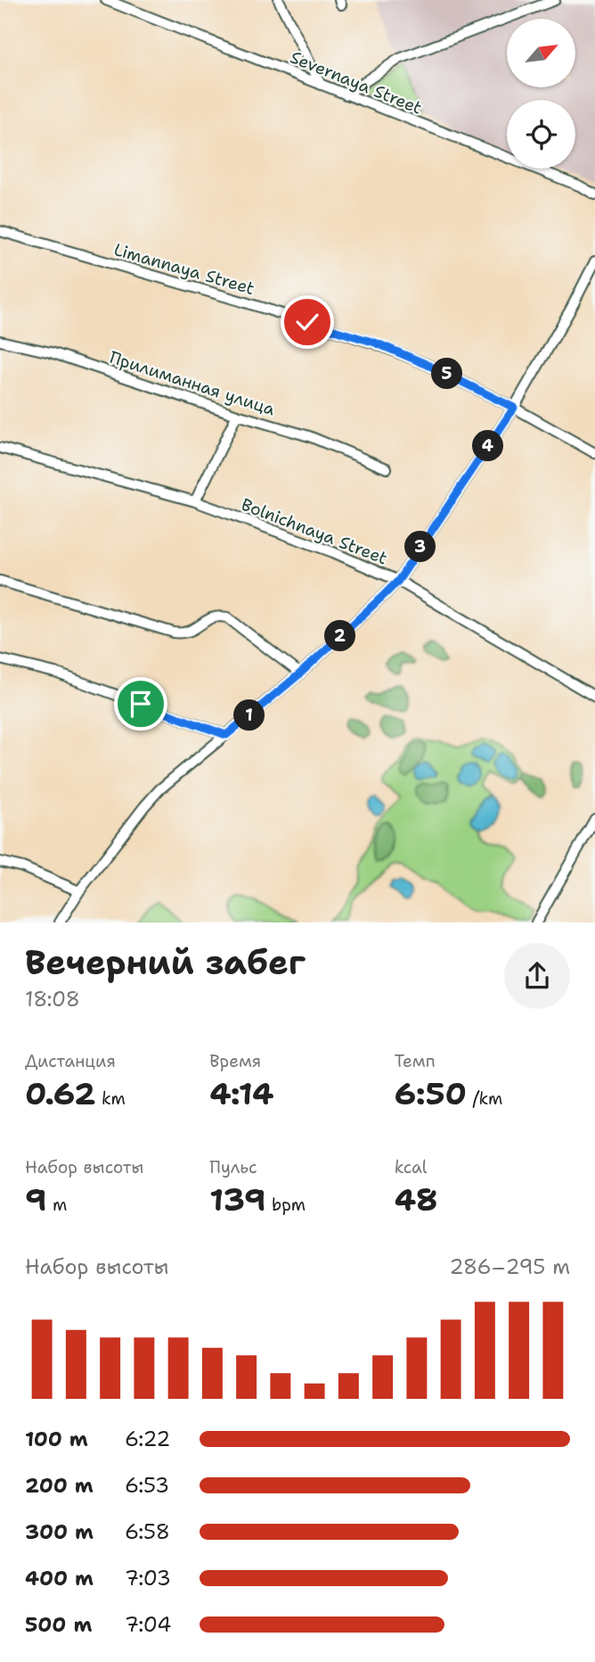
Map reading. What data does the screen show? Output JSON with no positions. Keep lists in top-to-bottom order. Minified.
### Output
{"streets":{"street":["Severnaya Street","Limannaya Street","Прилиманная улица","Bolnichnaya Street"]},"north":"top right","page":{"pins":["5","4","3","2","1"],"heading":["Вечерний забег","18:08"],"stats":[["Дистанция","0.62 km"],["Время","4:14"],["Темп","6:50 /km"],["Набор высоты","9 m"],["Пульс","139 bpm"],["kcal","48"]],"chart":["Набор высоты","286–295 m"],"list":[{"name":"100 m","note":"6:22"},{"name":"200 m","note":"6:53"},{"name":"300 m","note":"6:58"},{"name":"400 m","note":"7:03"},{"name":"500 m","note":"7:04"}]}}
